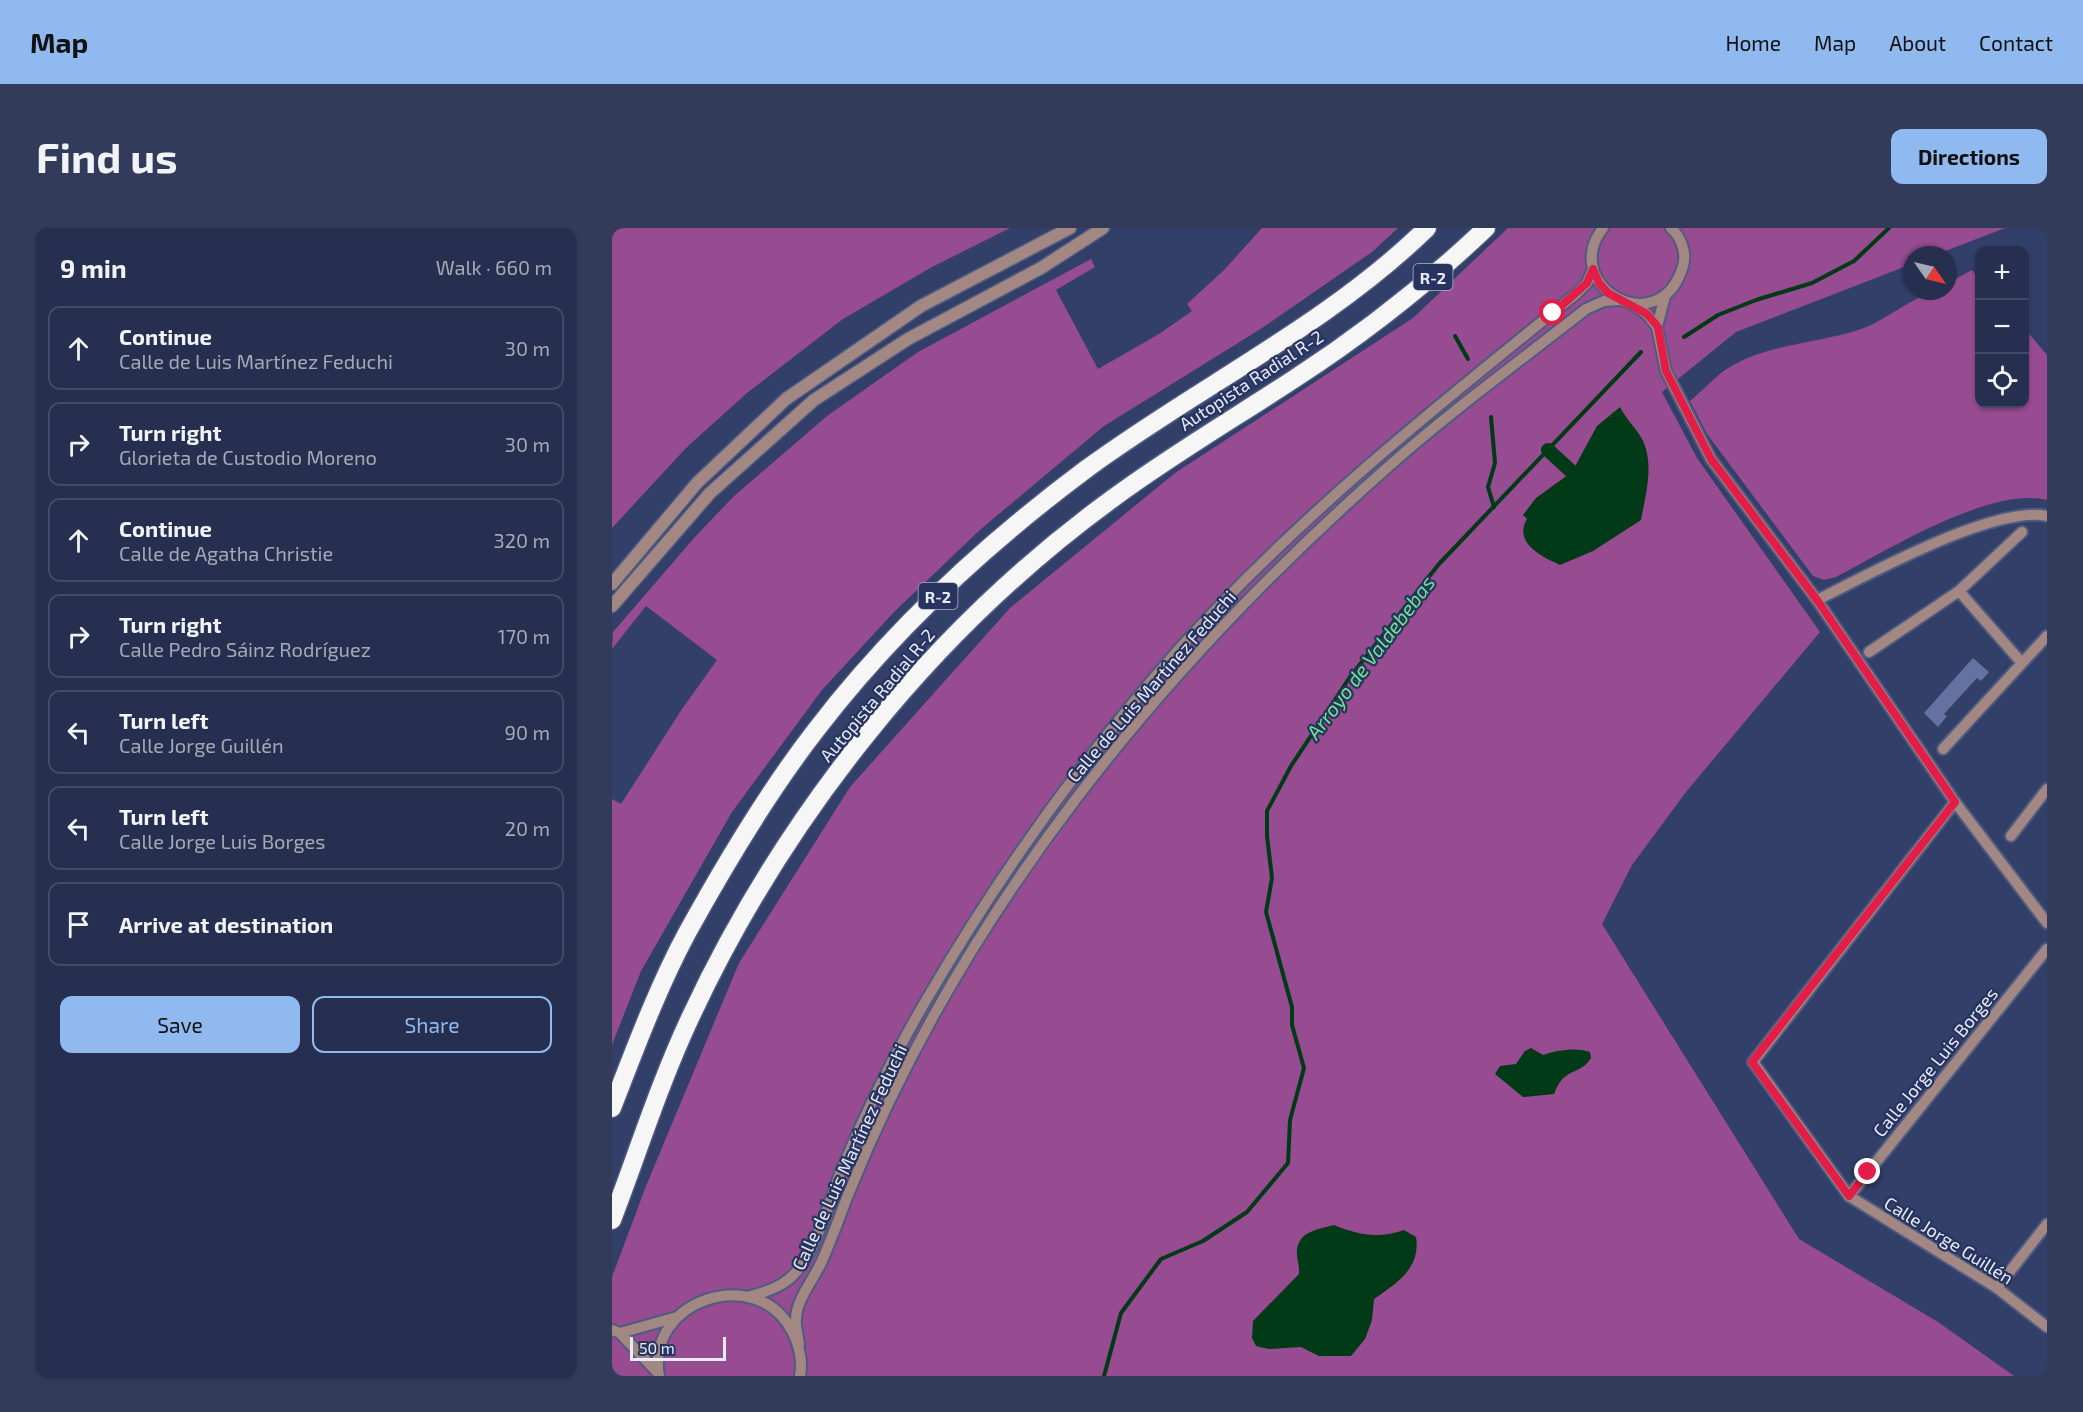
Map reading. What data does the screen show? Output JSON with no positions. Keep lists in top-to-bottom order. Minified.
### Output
{"streets":{"highway":["R-2","Autopista Radial R-2"],"street":["Calle de Luis Martínez Feduchi","Calle Jorge Luis Borges","Calle Jorge Guillén"]},"crossings":[["Calle Jorge Luis Borges","Calle Jorge Guillén"]],"water":["Arroyo de Valdebebas"],"scale_bar":"50 m","north":"bottom right","page":{"header":"Map","nav":["Home","Map","About","Contact"],"buttons":["Directions",["Save","Share"]],"title":"Find us","heading":["9 min","Walk · 660 m"],"map_buttons":["+","−"],"list":[["Continue","Calle de Luis Martínez Feduchi","30 m"],["Turn right","Glorieta de Custodio Moreno","30 m"],["Continue","Calle de Agatha Christie","320 m"],["Turn right","Calle Pedro Sáinz Rodríguez","170 m"],["Turn left","Calle Jorge Guillén","90 m"],["Turn left","Calle Jorge Luis Borges","20 m"],"Arrive at destination"],"scale":"50 m"}}
